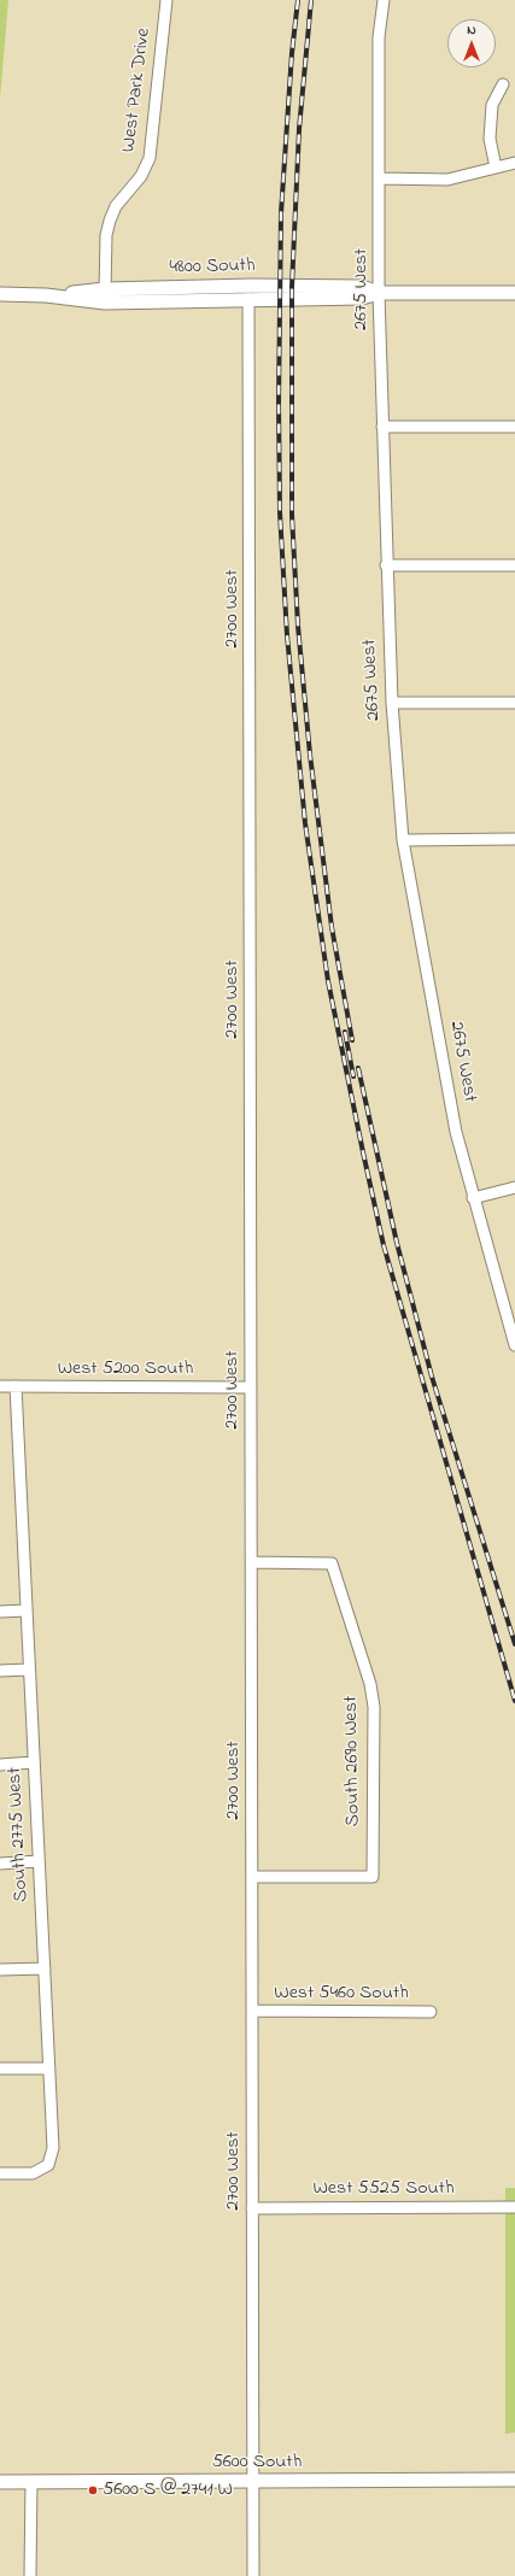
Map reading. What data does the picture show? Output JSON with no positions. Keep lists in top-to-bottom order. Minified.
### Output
{"streets":{"main road":["4800 South","5600 South"],"street":["West Park Drive","2675 West","2700 West","West 5200 South","South 2690 West","South 2775 West","West 5460 South","West 5525 South"]},"crossings":[["West Park Drive","4800 South"],["4800 South","2675 West"],["4800 South","2700 West"],["2700 West","West 5200 South"],["2700 West","South 2690 West"],["2700 West","West 5460 South"],["2700 West","West 5525 South"],["2700 West","5600 South"],["West 5200 South","South 2775 West"]],"places":["5600 S @ 2741 W"],"north":"top"}
